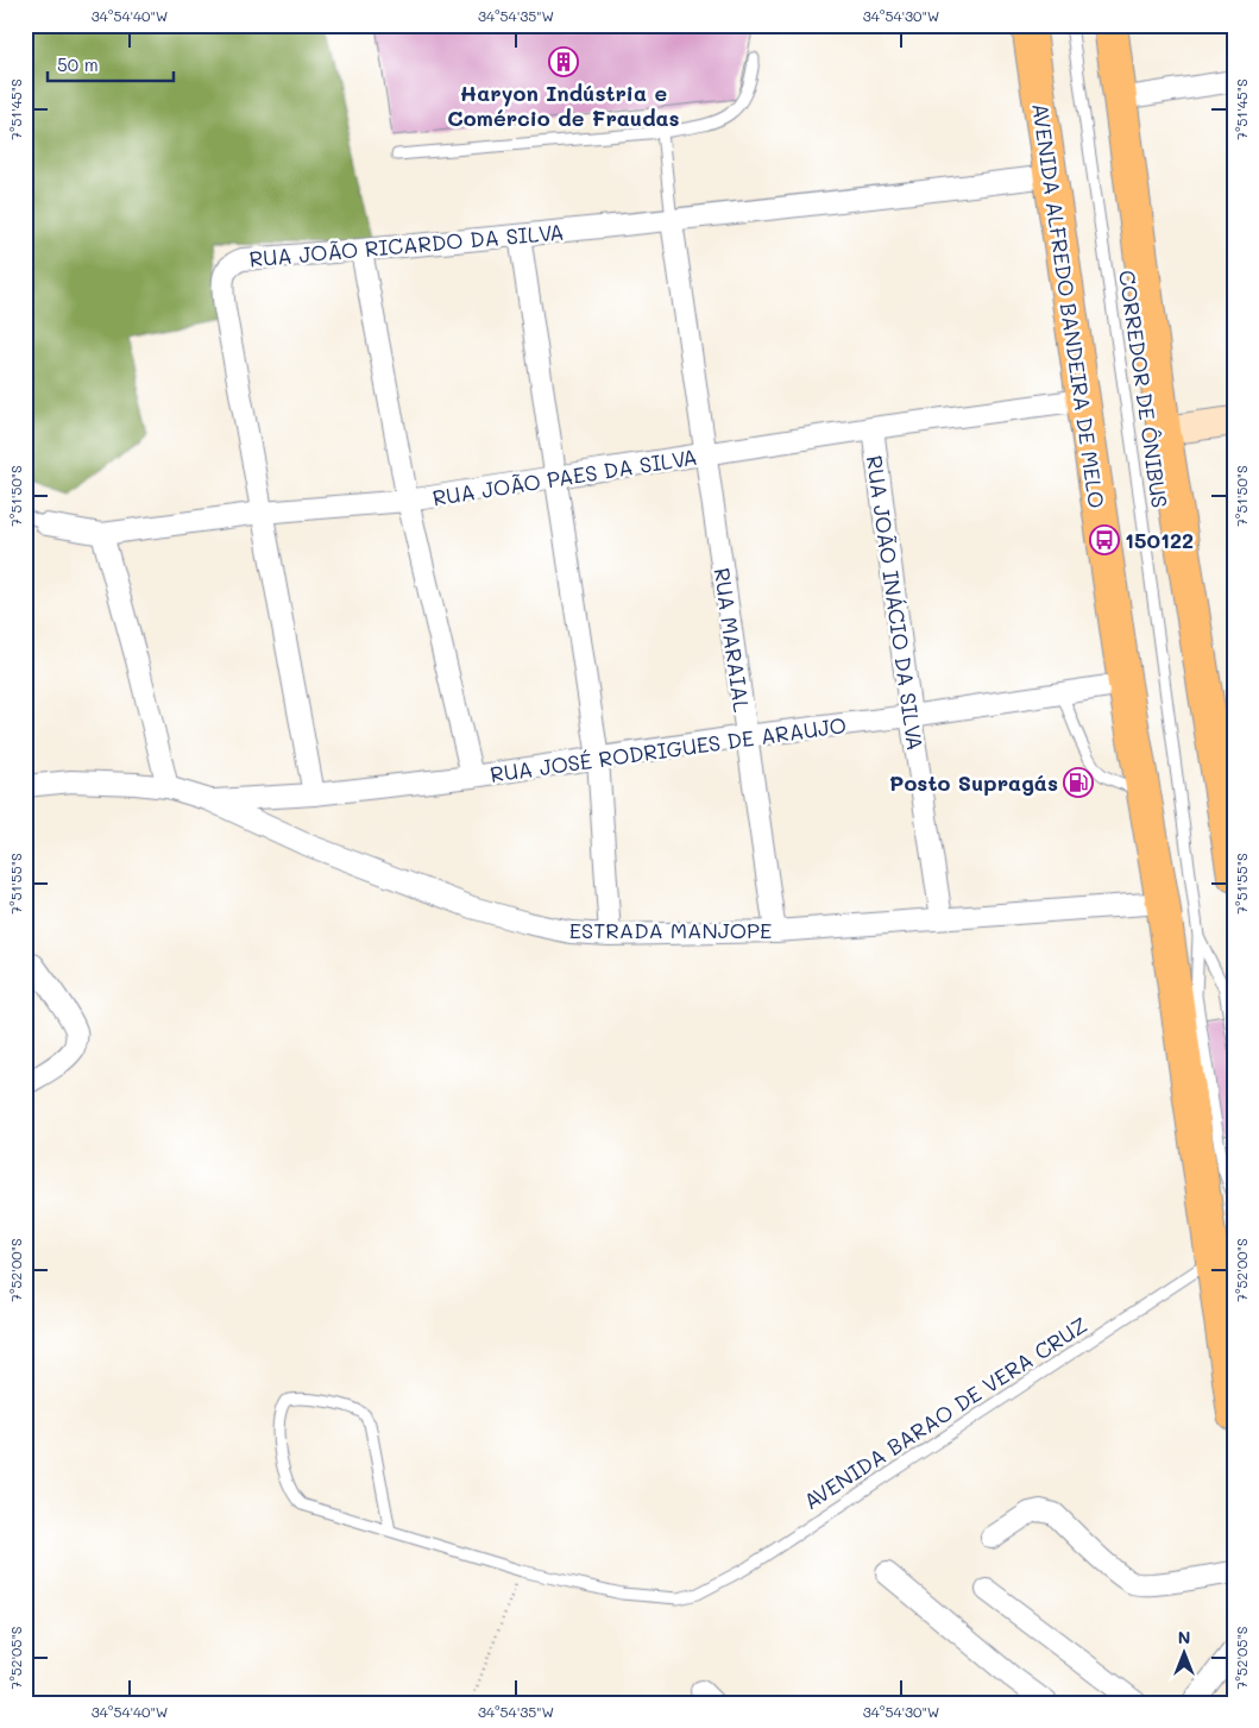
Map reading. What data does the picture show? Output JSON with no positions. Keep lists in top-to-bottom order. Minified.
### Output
{"streets":{"highway":["AVENIDA ALFREDO BANDEIRA DE MELO"],"street":["RUA JOÃO RICARDO DA SILVA","RUA JOÃO PAES DA SILVA","RUA JOÃO INÁCIO DA SILVA","RUA MARAIAL","RUA JOSÉ RODRIGUES DE ARAUJO","ESTRADA MANJOPE"],"lane":["CORREDOR DE ÔNIBUS","AVENIDA BARAO DE VERA CRUZ"]},"crossings":[["RUA JOÃO RICARDO DA SILVA","AVENIDA ALFREDO BANDEIRA DE MELO"],["RUA JOÃO RICARDO DA SILVA","RUA JOÃO PAES DA SILVA"],["RUA JOÃO RICARDO DA SILVA","RUA MARAIAL"],["RUA JOÃO RICARDO DA SILVA","RUA JOSÉ RODRIGUES DE ARAUJO"],["AVENIDA ALFREDO BANDEIRA DE MELO","RUA JOÃO PAES DA SILVA"],["AVENIDA ALFREDO BANDEIRA DE MELO","RUA JOSÉ RODRIGUES DE ARAUJO"],["AVENIDA ALFREDO BANDEIRA DE MELO","ESTRADA MANJOPE"],["AVENIDA ALFREDO BANDEIRA DE MELO","AVENIDA BARAO DE VERA CRUZ"],["RUA JOÃO PAES DA SILVA","RUA JOÃO INÁCIO DA SILVA"],["RUA JOÃO PAES DA SILVA","RUA MARAIAL"],["RUA JOÃO INÁCIO DA SILVA","RUA JOSÉ RODRIGUES DE ARAUJO"],["RUA JOÃO INÁCIO DA SILVA","ESTRADA MANJOPE"],["RUA MARAIAL","RUA JOSÉ RODRIGUES DE ARAUJO"],["RUA MARAIAL","ESTRADA MANJOPE"],["RUA JOSÉ RODRIGUES DE ARAUJO","ESTRADA MANJOPE"]],"places":{"building":["Haryon Indústria e Comércio de Fraudas"],"bus stop":["150122"],"fuel station":["Posto Supragás"]},"scale_bar":"50 m","north":"top","coordinates":["34°54'40\"W","34°54'35\"W","34°54'30\"W","7°51'45\"S","7°51'50\"S","7°51'55\"S","7°52'00\"S","7°52'05\"S"]}
